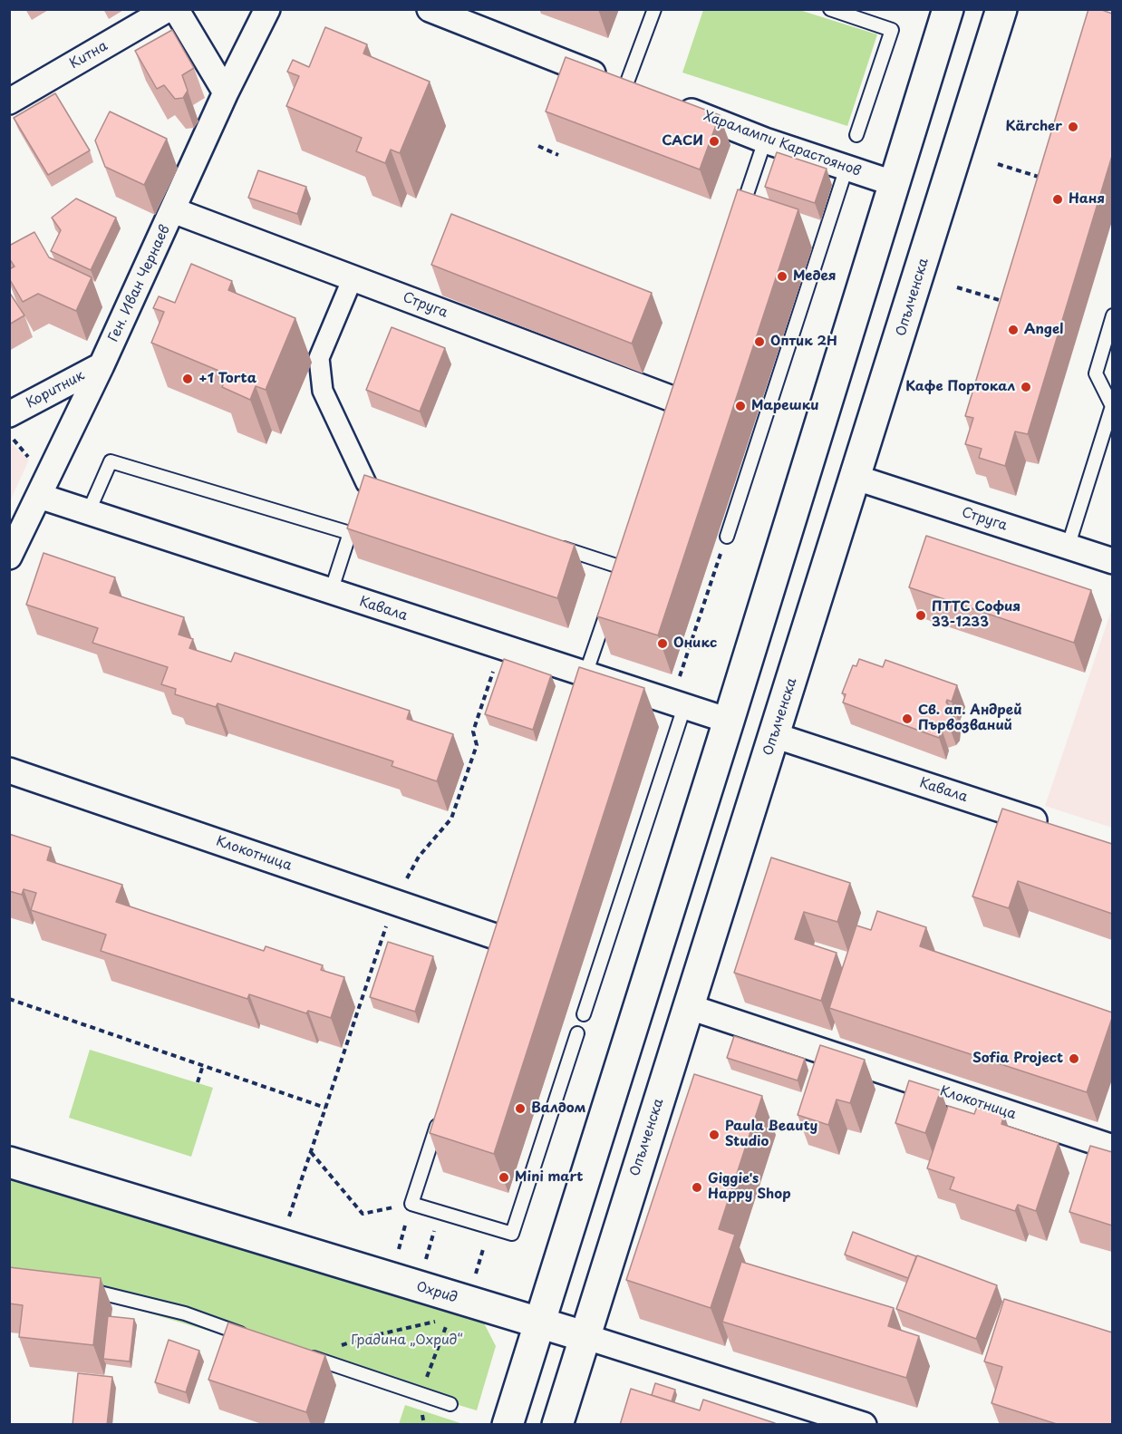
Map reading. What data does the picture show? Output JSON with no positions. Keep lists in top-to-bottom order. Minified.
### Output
{"streets":{"main road":["Опълченска","Охрид"],"street":["Китна","Харалампи Карастоянов","Ген. Иван Чернаев","Струга","Коритник","Кавала","Клокотница"]},"crossings":[["Ген. Иван Чернаев","Струга"],["Ген. Иван Чернаев","Коритник"],["Ген. Иван Чернаев","Кавала"],["Опълченска","Струга"],["Опълченска","Кавала"],["Опълченска","Клокотница"],["Опълченска","Охрид"]],"parks":["Градина „Охрид“"],"places":["Kärcher","САСИ","Наня","Медея","Angel","Оптик 2Н","+1 Torta","Кафе Портокал","Марешки","ПТТС София 33-1233","Оникс","Св. ап. Андрей Първозваний","Sofia Project","Валдом","Paula Beauty Studio","Mini mart","Giggie's Happy Shop"]}
